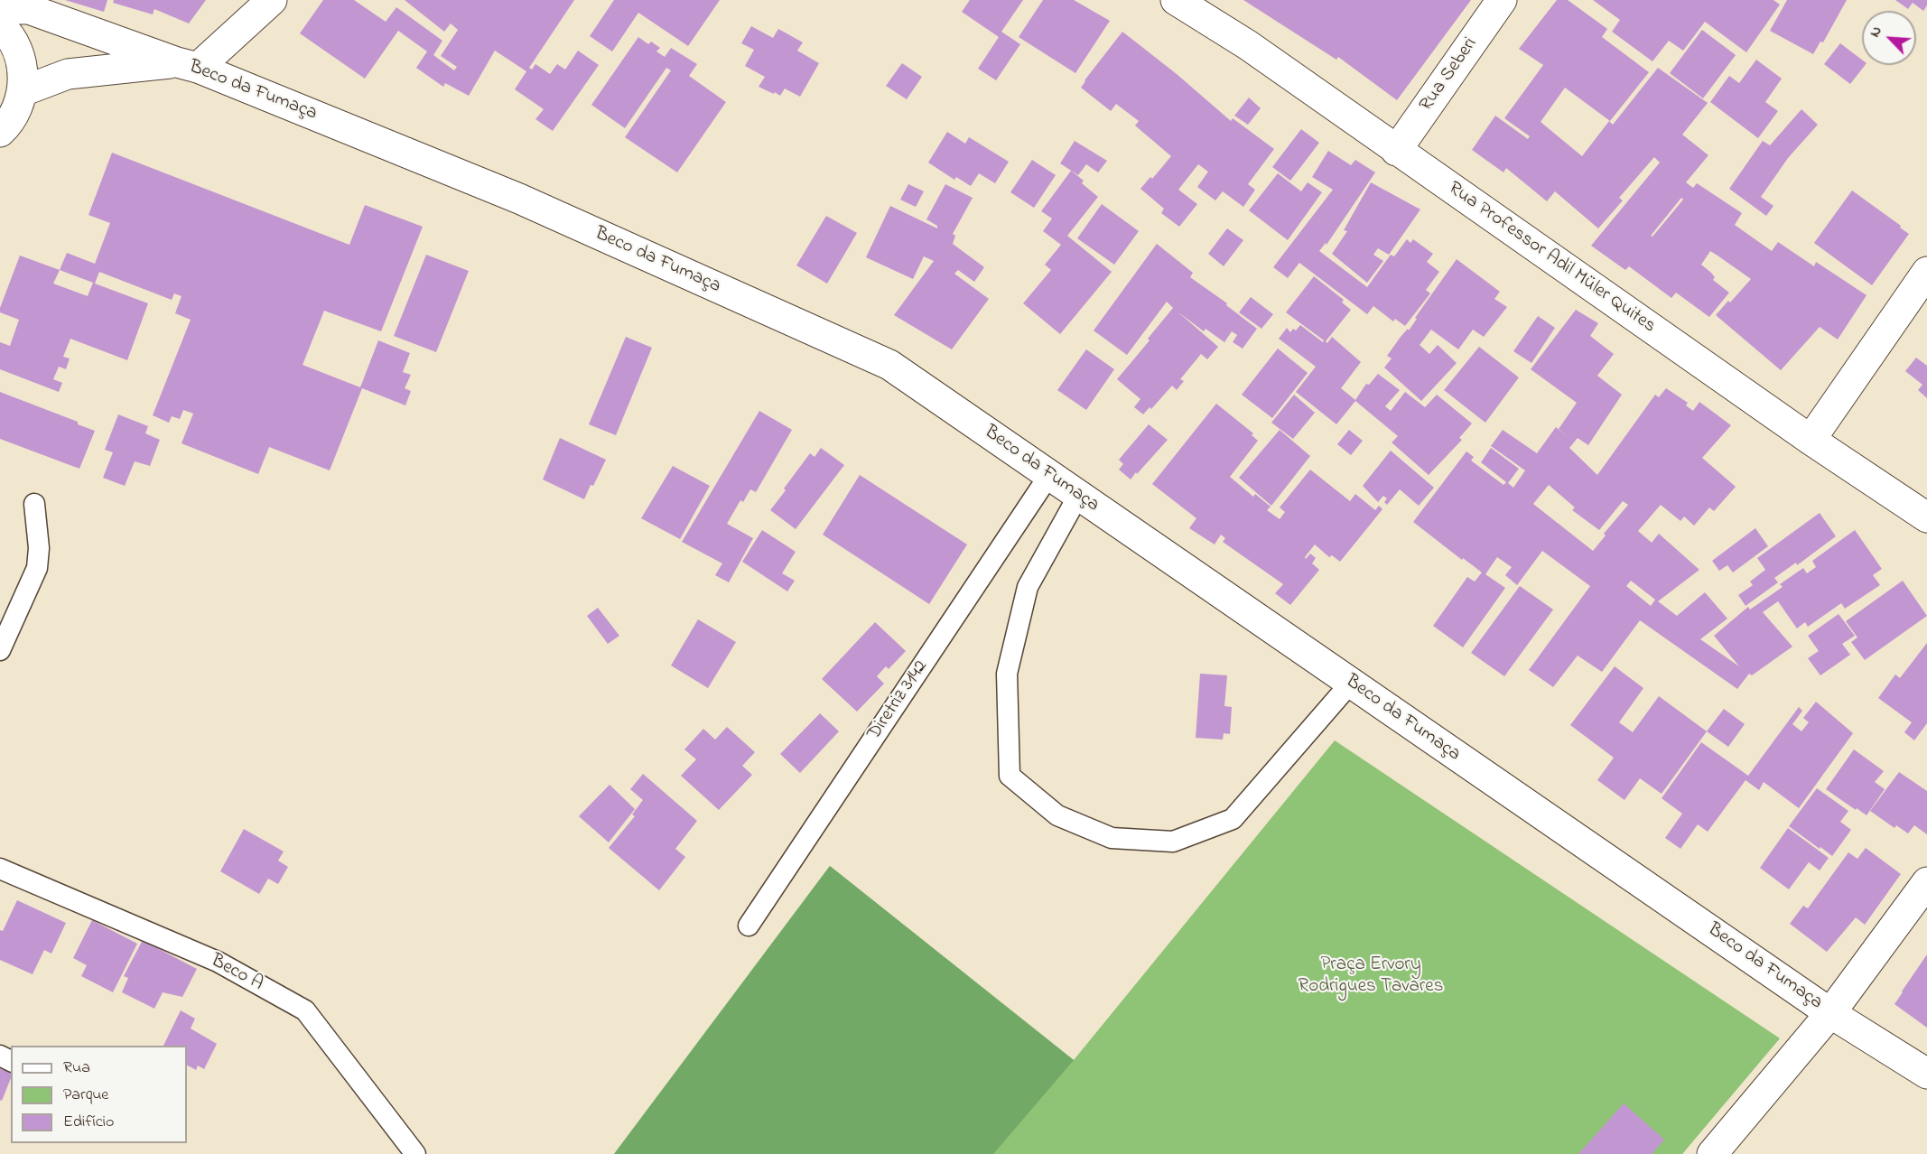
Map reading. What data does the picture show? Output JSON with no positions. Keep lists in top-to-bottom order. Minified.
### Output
{"streets":{"main road":["Rua Seberi","Beco da Fumaça","Rua Professor Adil Müler Quites"],"lane":["Diretriz 3142","Beco A"]},"crossings":[["Rua Seberi","Rua Professor Adil Müler Quites"],["Beco da Fumaça","Diretriz 3142"]],"parks":["Praça Ervory Rodrigues Tavares"],"legend":["Rua","Parque","Edifício"],"north":"top left"}
